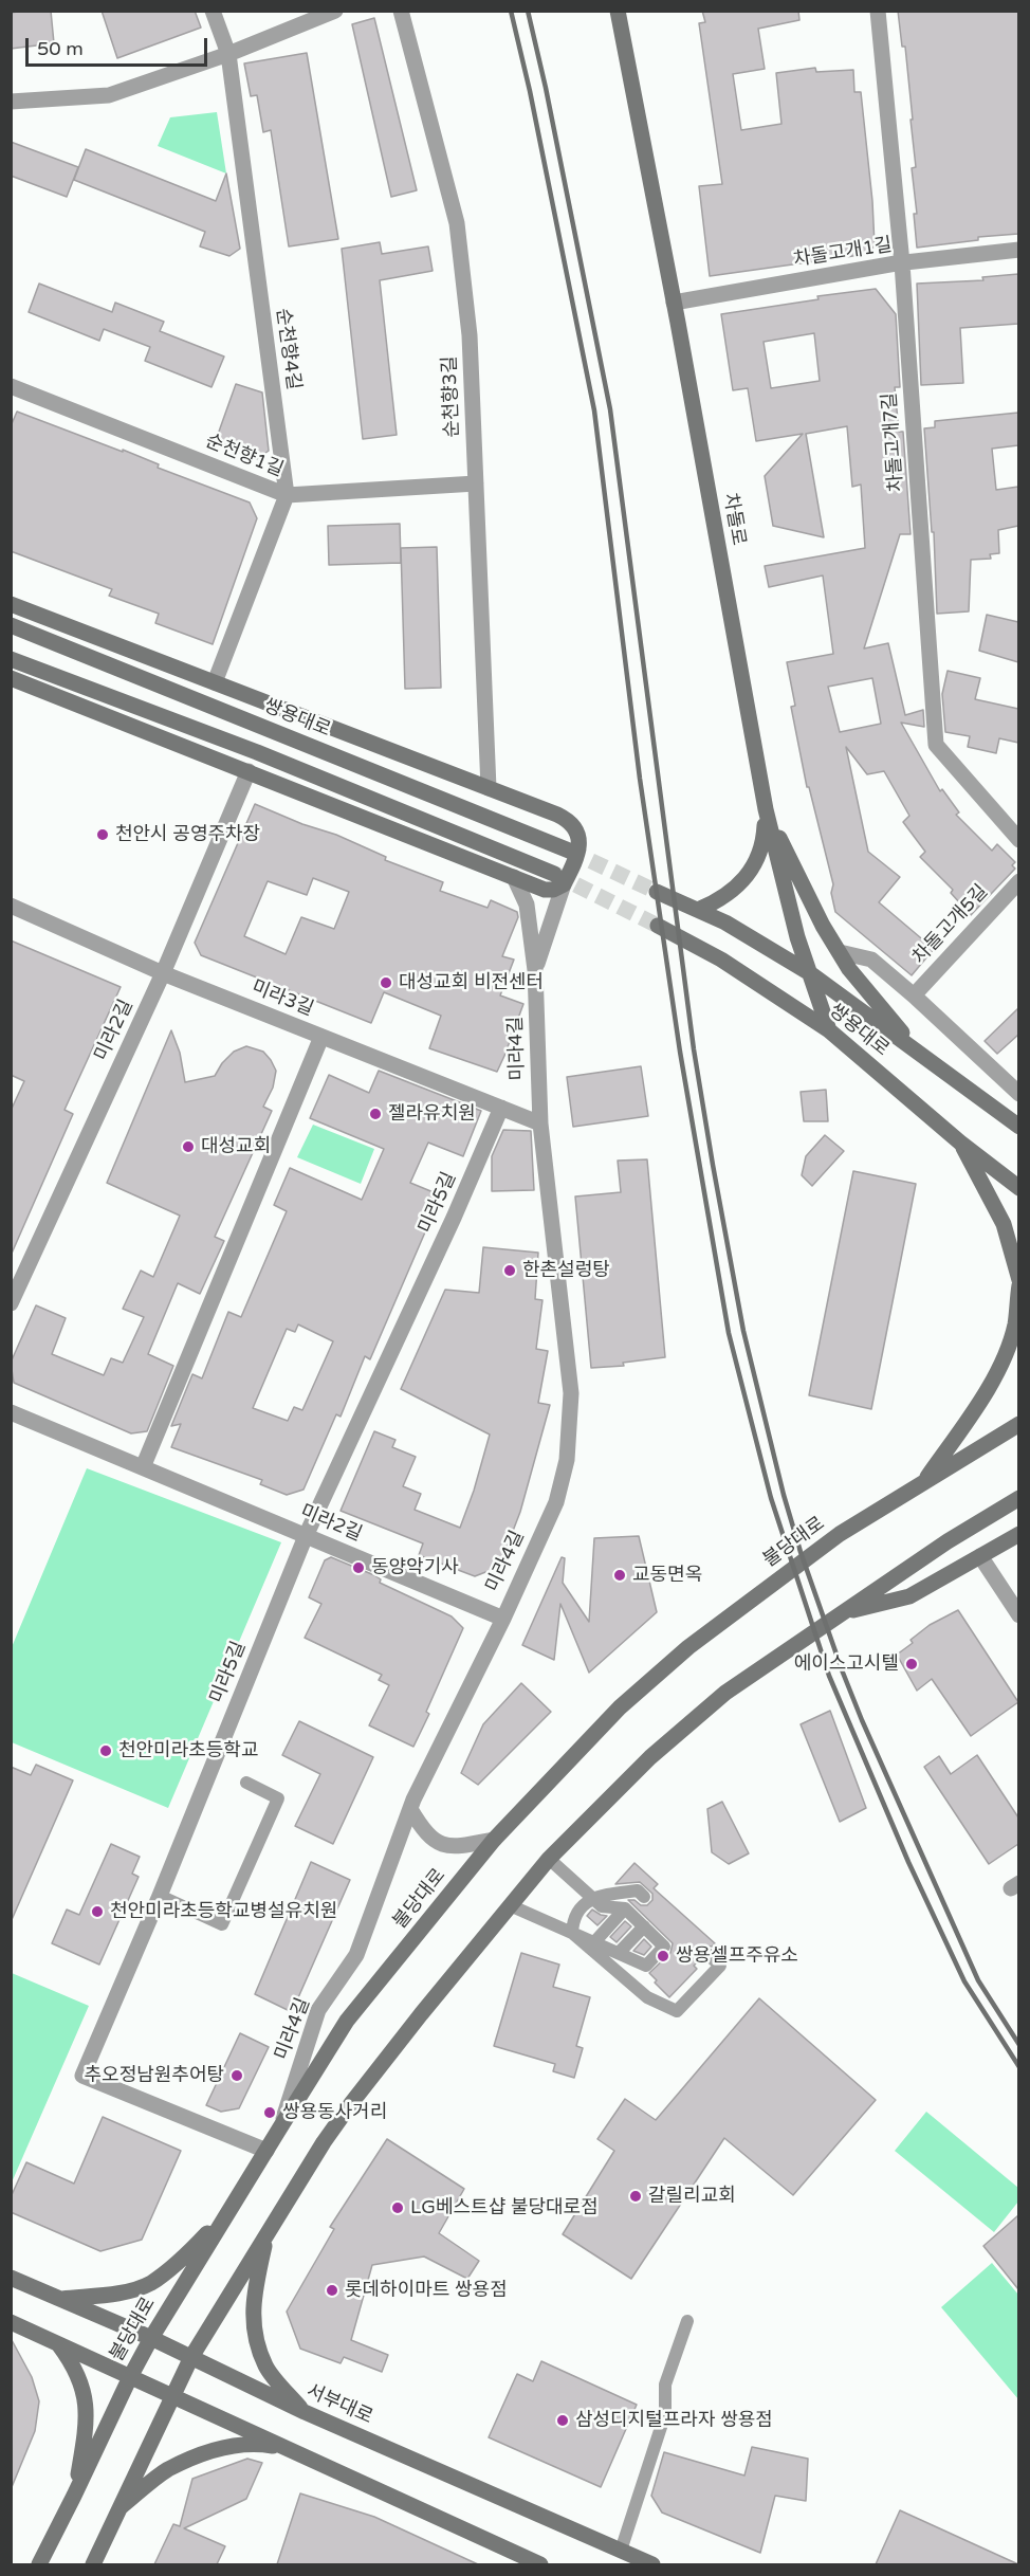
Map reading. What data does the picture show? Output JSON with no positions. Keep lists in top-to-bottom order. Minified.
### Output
{"streets":{"main road":["차돌로","쌍용대로","불당대로","서부대로"],"street":["차돌고개1길","순천향4길","순천향3길","차돌고개7길","순천향1길","차돌고개5길","미라3길","미라2길","미라4길","미라5길"]},"crossings":[["차돌고개1길","차돌고개7길"],["차돌고개1길","차돌로"],["순천향4길","순천향1길"],["순천향3길","순천향1길"],["차돌로","쌍용대로"],["미라3길","미라2길"],["미라3길","미라4길"],["미라3길","미라5길"],["미라2길","미라4길"],["미라2길","미라5길"],["미라4길","불당대로"],["미라5길","불당대로"],["불당대로","서부대로"]],"places":["천안시 공영주차장","대성교회 비전센터","젤라유치원","대성교회","한촌설렁탕","동양악기사","교동면옥","에이스고시텔","천안미라초등학교","천안미라초등학교병설유치원","쌍용셀프주유소","추오정남원추어탕","쌍용동사거리","갈릴리교회","LG베스트샵 불당대로점","롯데하이마트 쌍용점","삼성디지털프라자 쌍용점"],"scale_bar":"50 m"}
